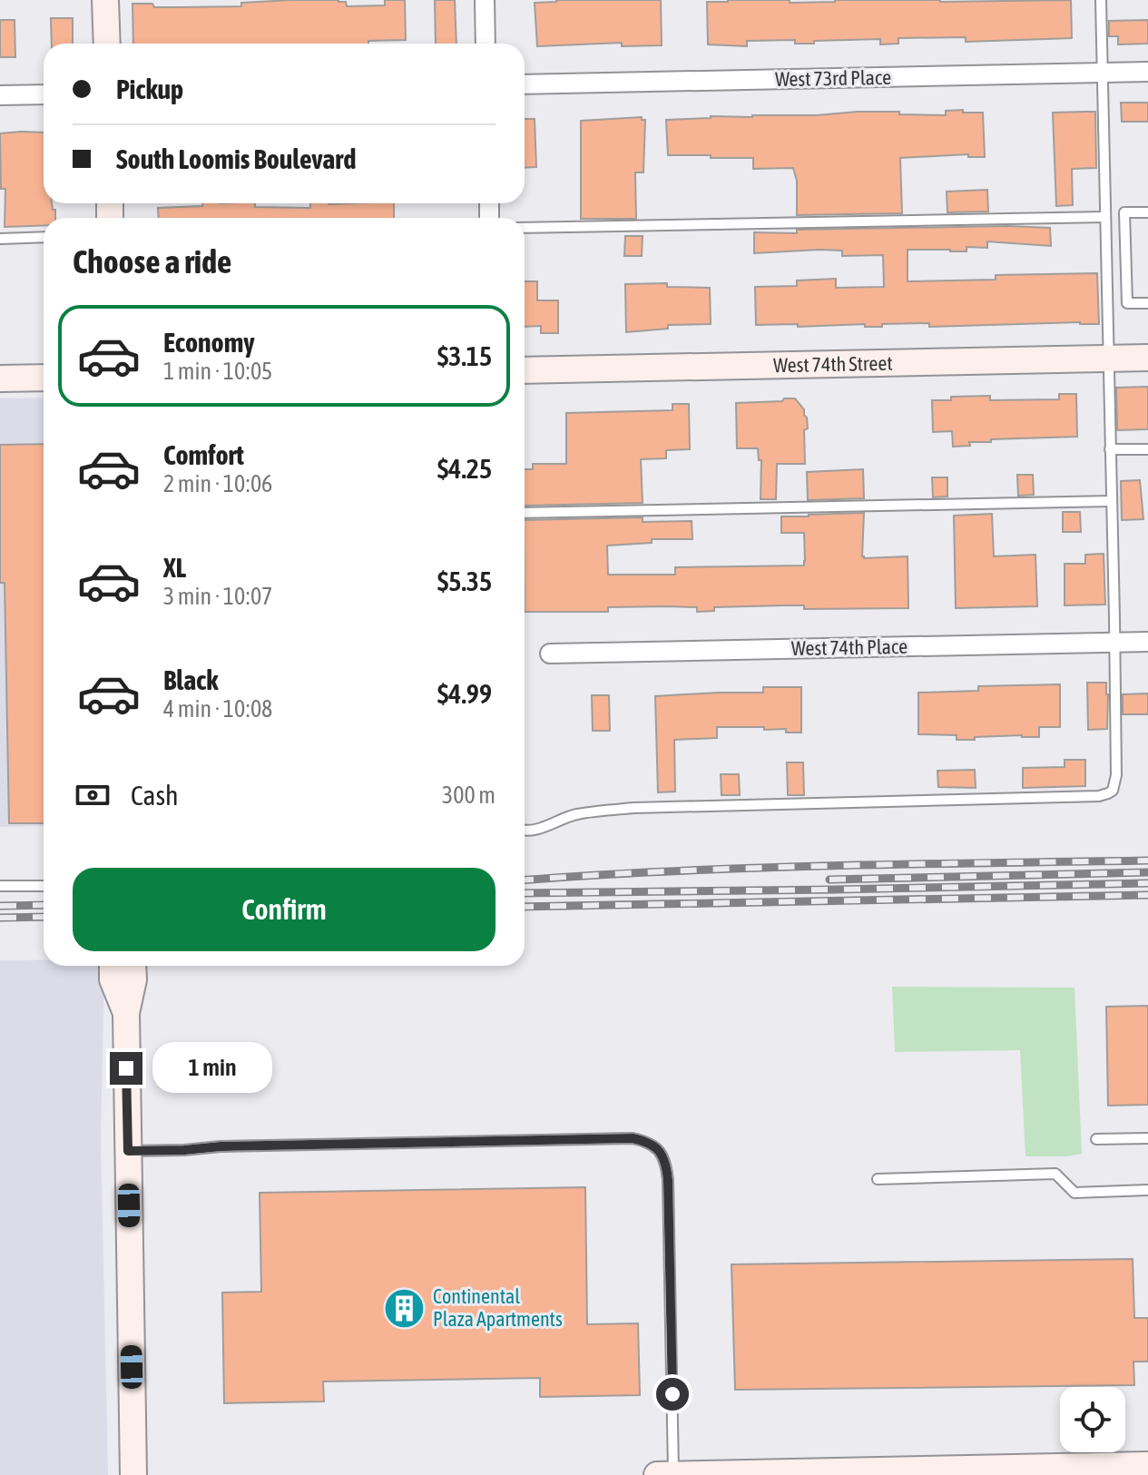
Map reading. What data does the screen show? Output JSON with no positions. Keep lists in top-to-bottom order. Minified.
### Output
{"streets":{"street":["West 73rd Place","West 74th Street","West 74th Place"]},"places":{"building":["Continental Plaza Apartments"]},"page":{"banner":["Pickup","South Loomis Boulevard"],"heading":"Choose a ride","list":[{"name":"Economy","note":"1 min · 10:05","value":"$3.15"},{"name":"Comfort","note":"2 min · 10:06","value":"$4.25"},{"name":"XL","note":"3 min · 10:07","value":"$5.35"},{"name":"Black","note":"4 min · 10:08","value":"$4.99"}],"pay":["Cash","300 m"],"buttons":"Confirm","bubble":"1 min"}}
